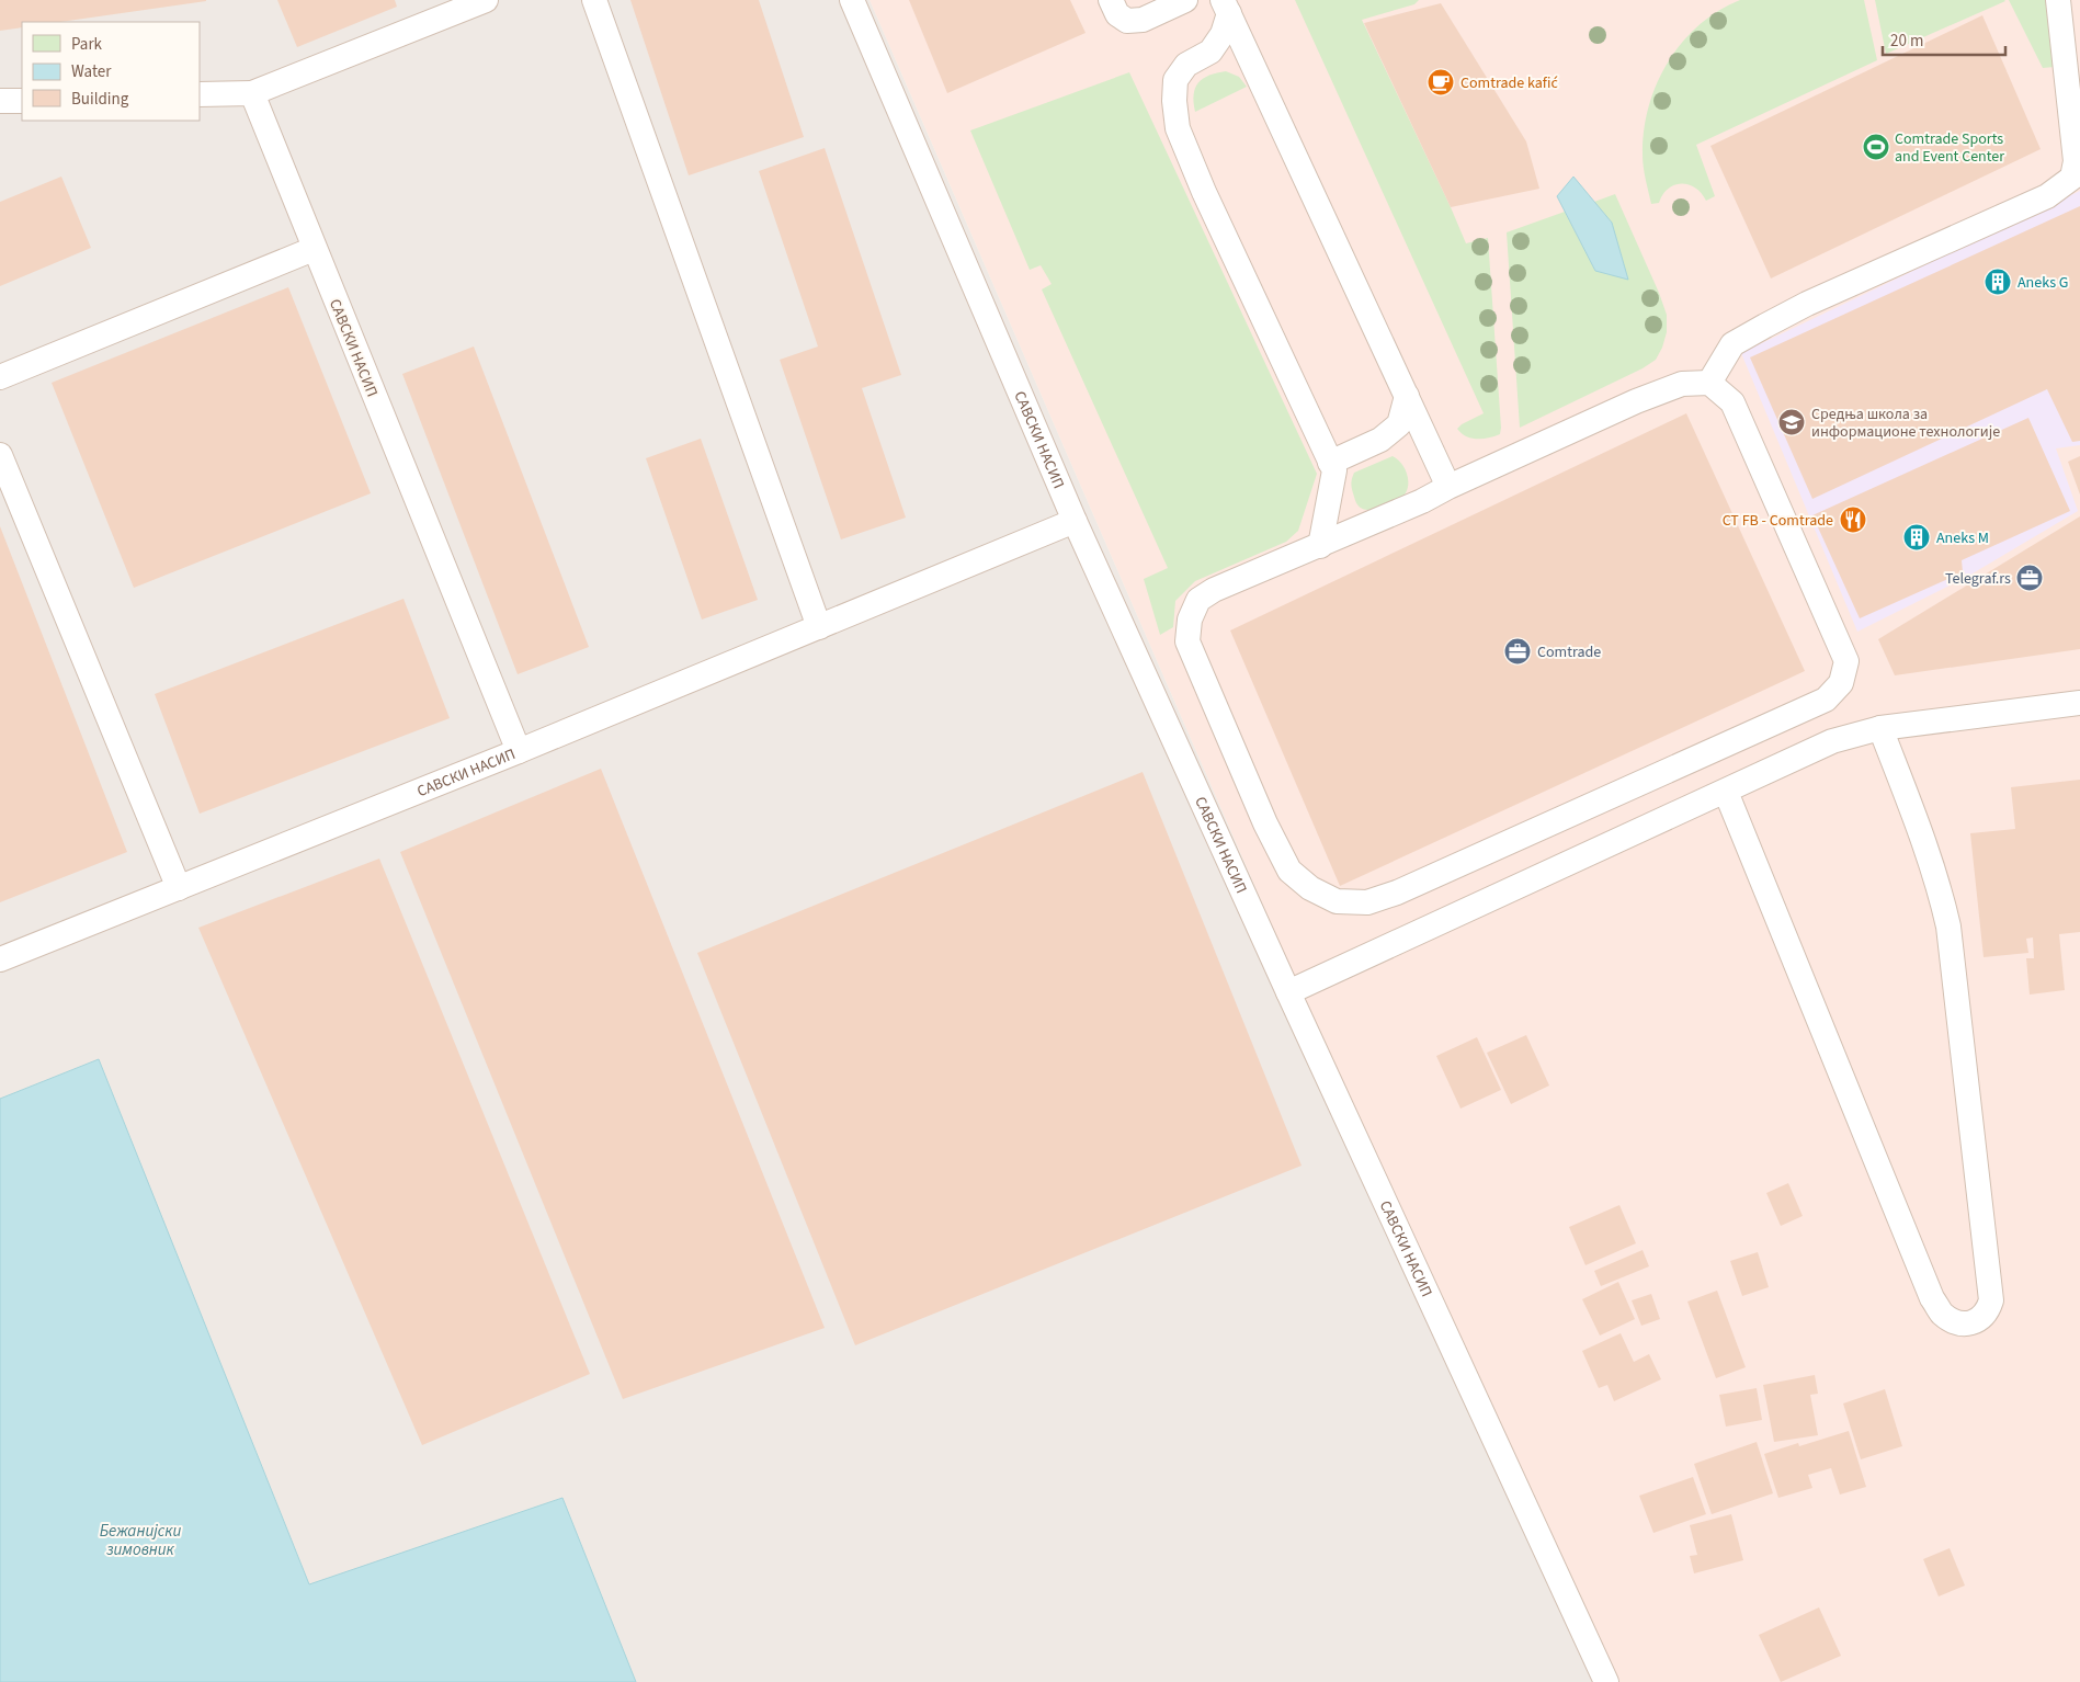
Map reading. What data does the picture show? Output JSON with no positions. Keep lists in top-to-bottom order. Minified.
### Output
{"streets":{"lane":["САВСКИ НАСИП"]},"water":["Бежанијски зимовник"],"places":{"cafe":["Comtrade kafić"],"sports":["Comtrade Sports and Event Center"],"building":["Aneks G","Aneks M"],"school or university":["Средња школа за информационе технологије"],"restaurant":["CT FB - Comtrade"],"office":["Telegraf.rs","Comtrade"]},"legend":["Park","Water","Building"],"scale_bar":"20 m"}
